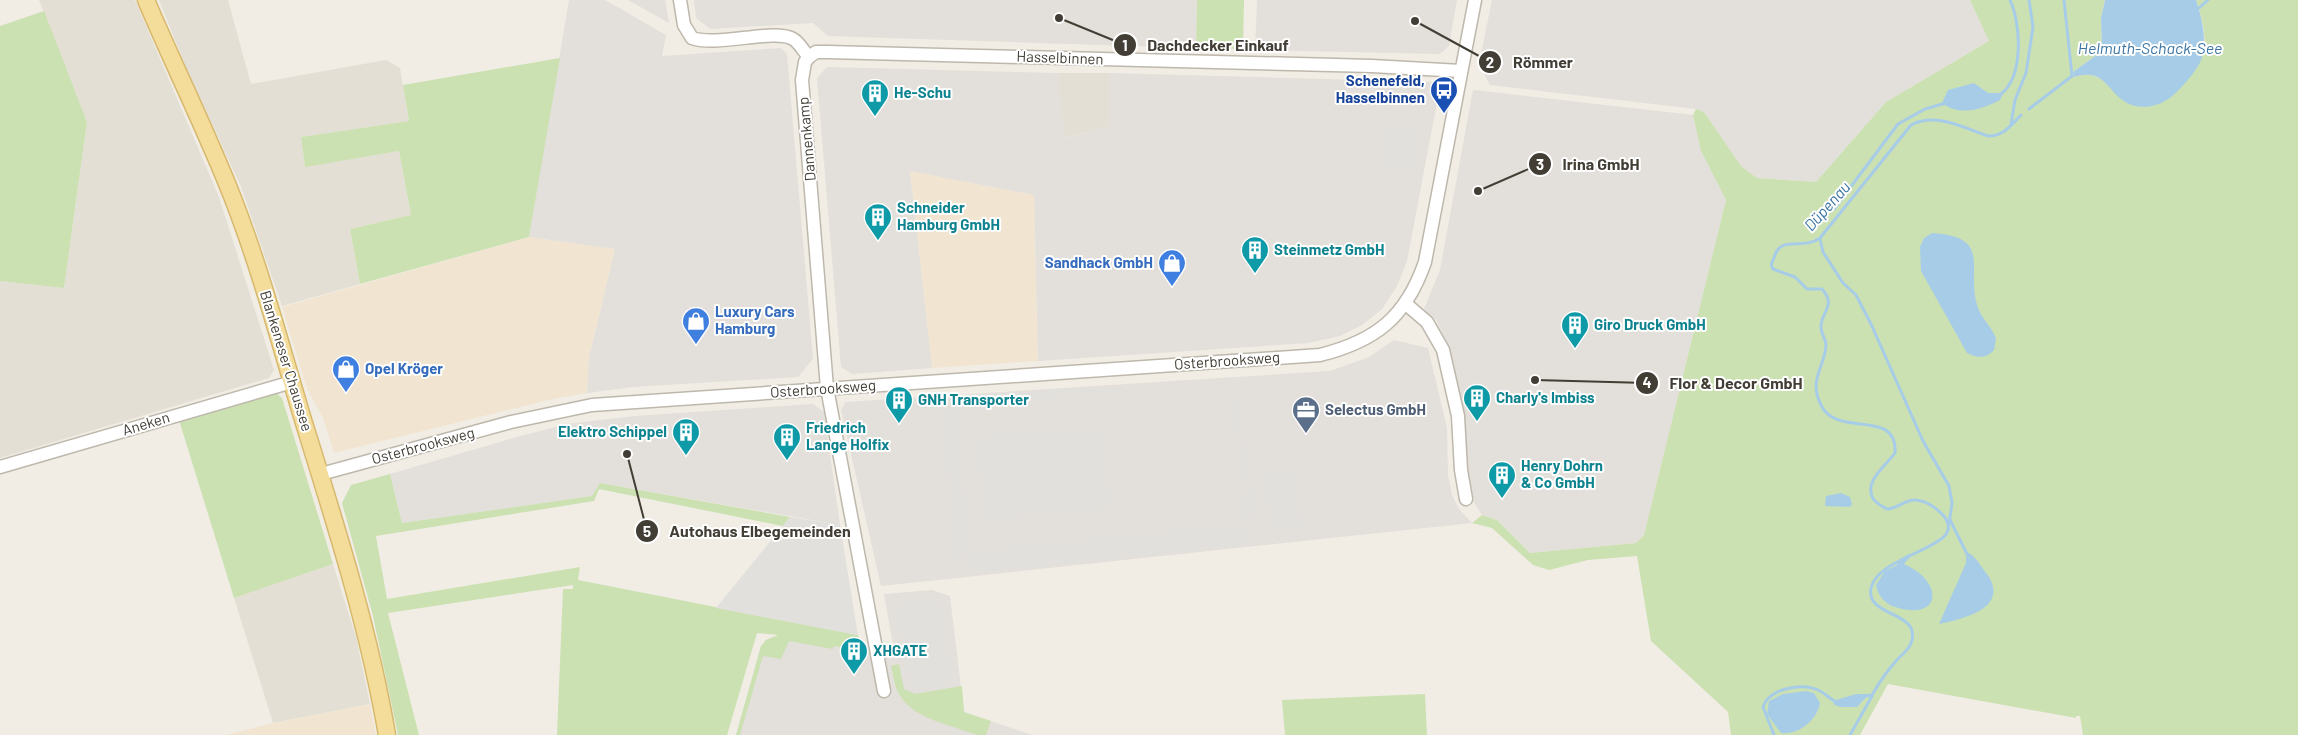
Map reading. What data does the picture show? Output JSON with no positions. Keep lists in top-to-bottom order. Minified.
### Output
{"streets":{"main road":["Blankeneser Chaussee"],"street":["Hasselbinnen","Dannenkamp","Osterbrooksweg","Aneken"]},"crossings":[["Hasselbinnen","Dannenkamp"],["Hasselbinnen","Osterbrooksweg"],["Dannenkamp","Osterbrooksweg"],["Blankeneser Chaussee","Osterbrooksweg"],["Blankeneser Chaussee","Aneken"]],"water":["Helmuth-Schack-See","Düpenau"],"places":{"other":["Dachdecker Einkauf","Römmer","Irina GmbH","Flor & Decor GmbH","Autohaus Elbegemeinden"],"bus stop":["Schenefeld, Hasselbinnen"],"building":["He-Schu","Schneider Hamburg GmbH","Steinmetz GmbH","Giro Druck GmbH","Charly's Imbiss","GNH Transporter","Elektro Schippel","Friedrich Lange Holfix","Henry Dohrn & Co GmbH","XHGATE"],"shop":["Sandhack GmbH","Luxury Cars Hamburg","Opel Kröger"],"office":["Selectus GmbH"]}}
